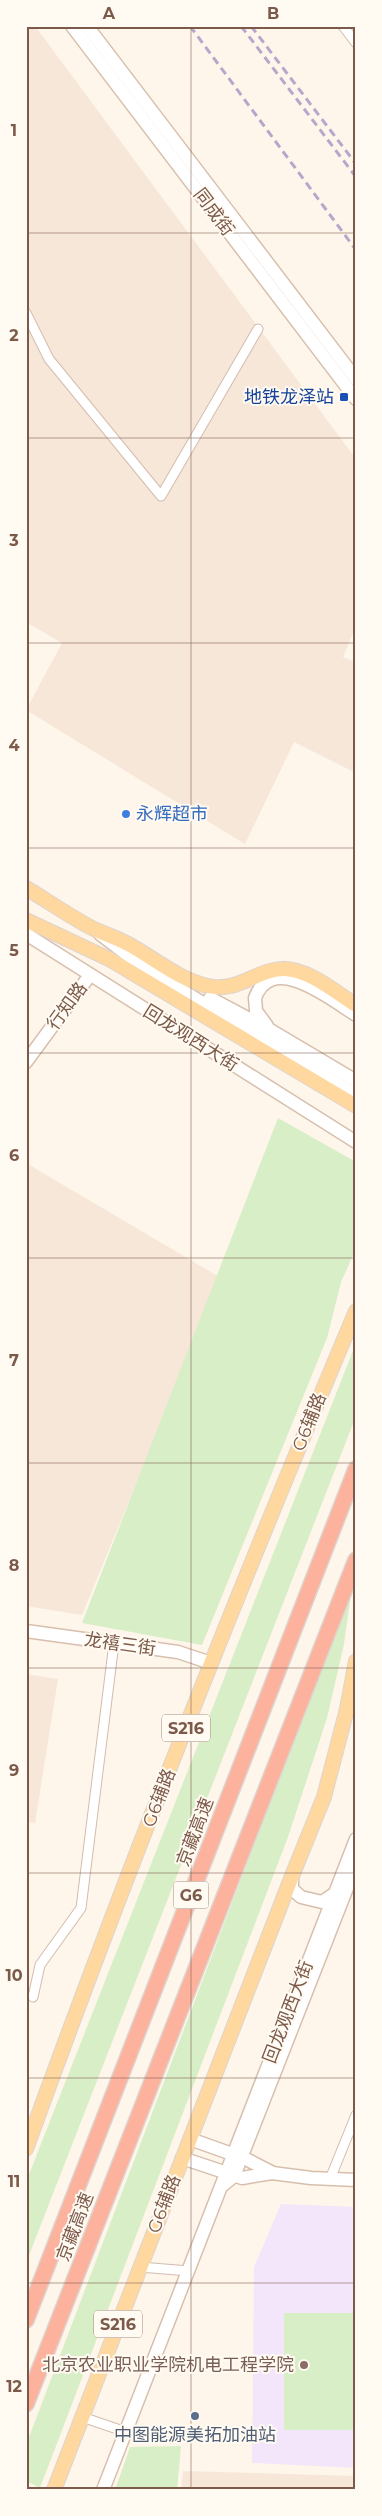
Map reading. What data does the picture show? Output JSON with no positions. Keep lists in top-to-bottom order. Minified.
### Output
{"streets":{"highway":["京藏高速","G6"],"main road":["同成街","行知路","回龙观西大街","G6辅路","龙禧三街","S216"]},"crossings":[["行知路","回龙观西大街"],["G6辅路","龙禧三街"]],"places":{"transit":["地铁龙泽站"],"other":["永辉超市","北京农业职业学院机电工程学院","中图能源美拓加油站"]},"grid":{"columns":["A","B"],"rows":["1","2","3","4","5","6","7","8","9","10","11","12"]}}
